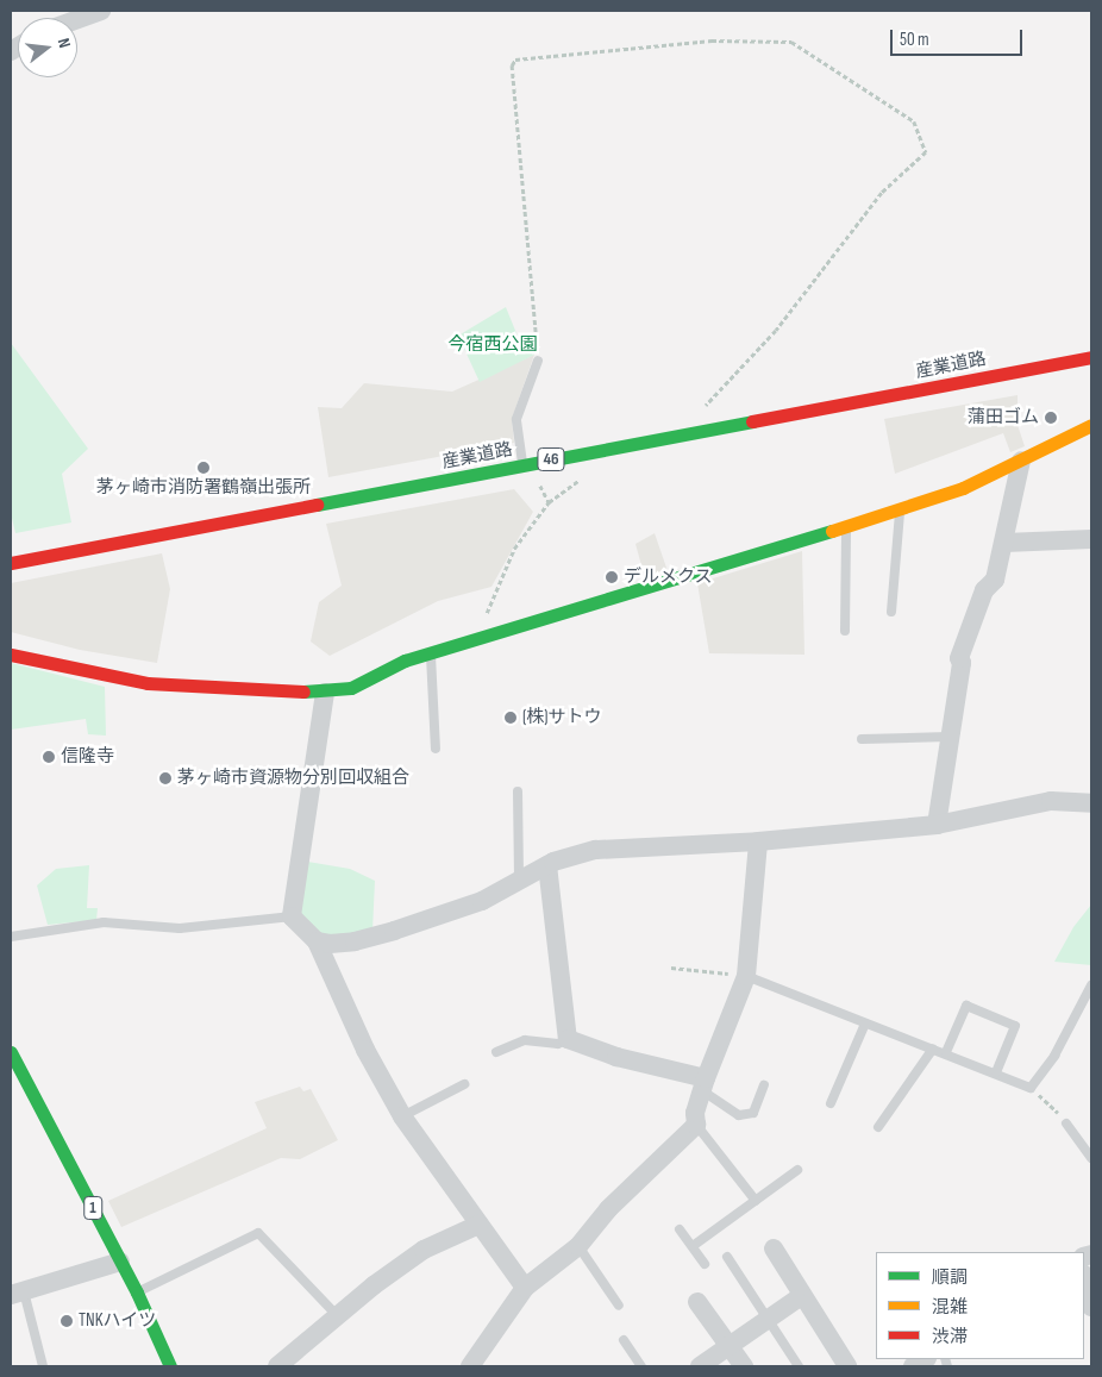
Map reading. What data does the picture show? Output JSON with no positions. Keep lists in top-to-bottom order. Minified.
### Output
{"streets":{"main road":["産業道路","46","1"]},"parks":["今宿西公園"],"places":["蒲田ゴム","茅ヶ崎市消防署鶴嶺出張所","デルメクス","(株)サトウ","信隆寺","茅ヶ崎市資源物分別回収組合","TNKハイツ"],"legend":["順調","混雑","渋滞"],"scale_bar":"50 m","north":"right"}
